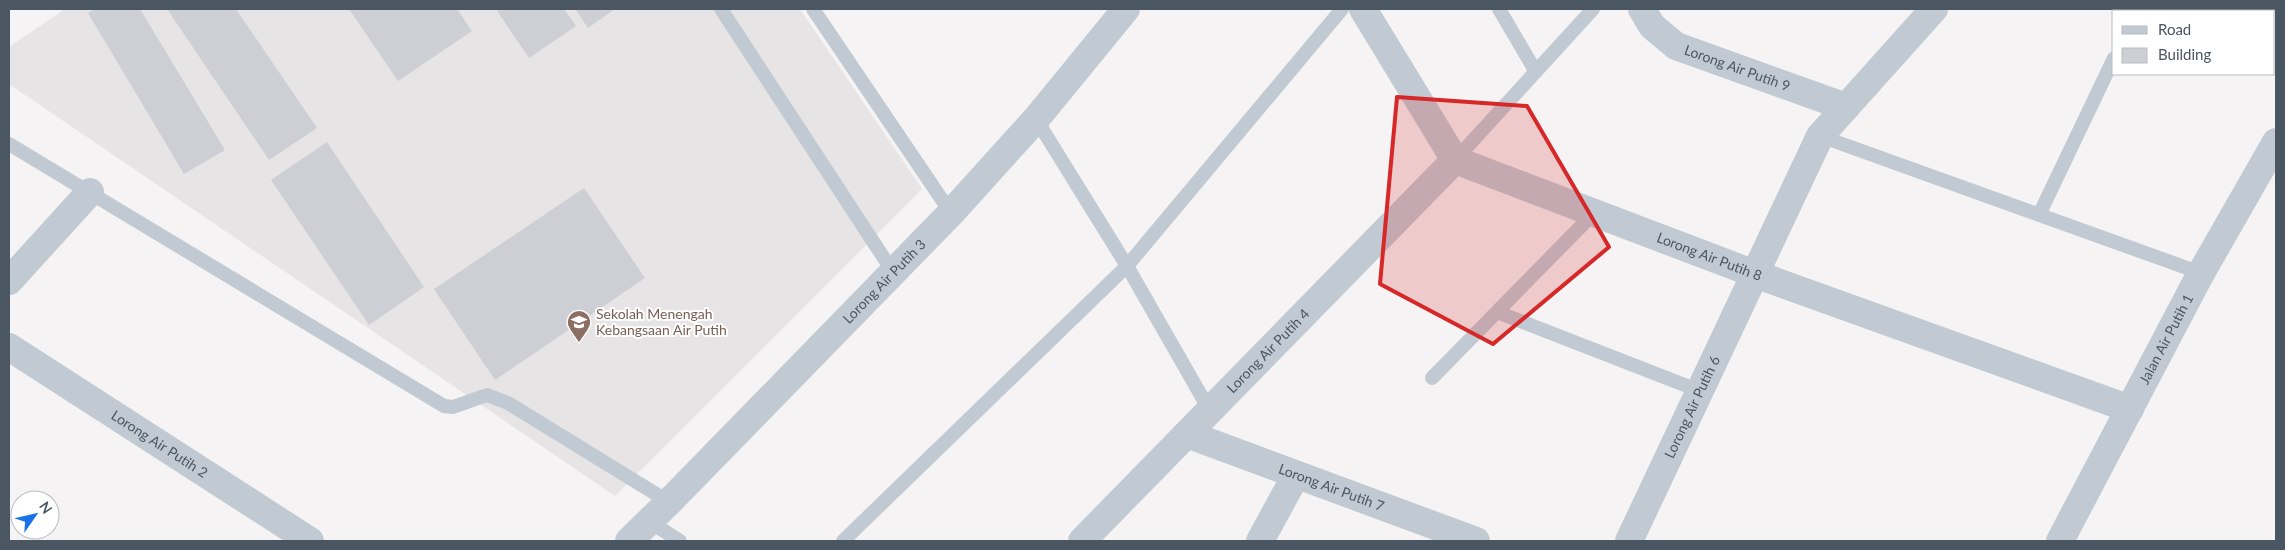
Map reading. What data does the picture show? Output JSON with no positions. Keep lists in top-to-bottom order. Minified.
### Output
{"streets":{"street":["Lorong Air Putih 9","Lorong Air Putih 8","Lorong Air Putih 3","Jalan Air Putih 1","Lorong Air Putih 4","Lorong Air Putih 6","Lorong Air Putih 2","Lorong Air Putih 7"]},"crossings":[["Lorong Air Putih 9","Lorong Air Putih 6"],["Lorong Air Putih 8","Jalan Air Putih 1"],["Lorong Air Putih 8","Lorong Air Putih 4"],["Lorong Air Putih 8","Lorong Air Putih 6"],["Lorong Air Putih 4","Lorong Air Putih 7"]],"places":{"school or university":["Sekolah Menengah Kebangsaan Air Putih"]},"legend":["Road","Building"],"north":"top right"}
